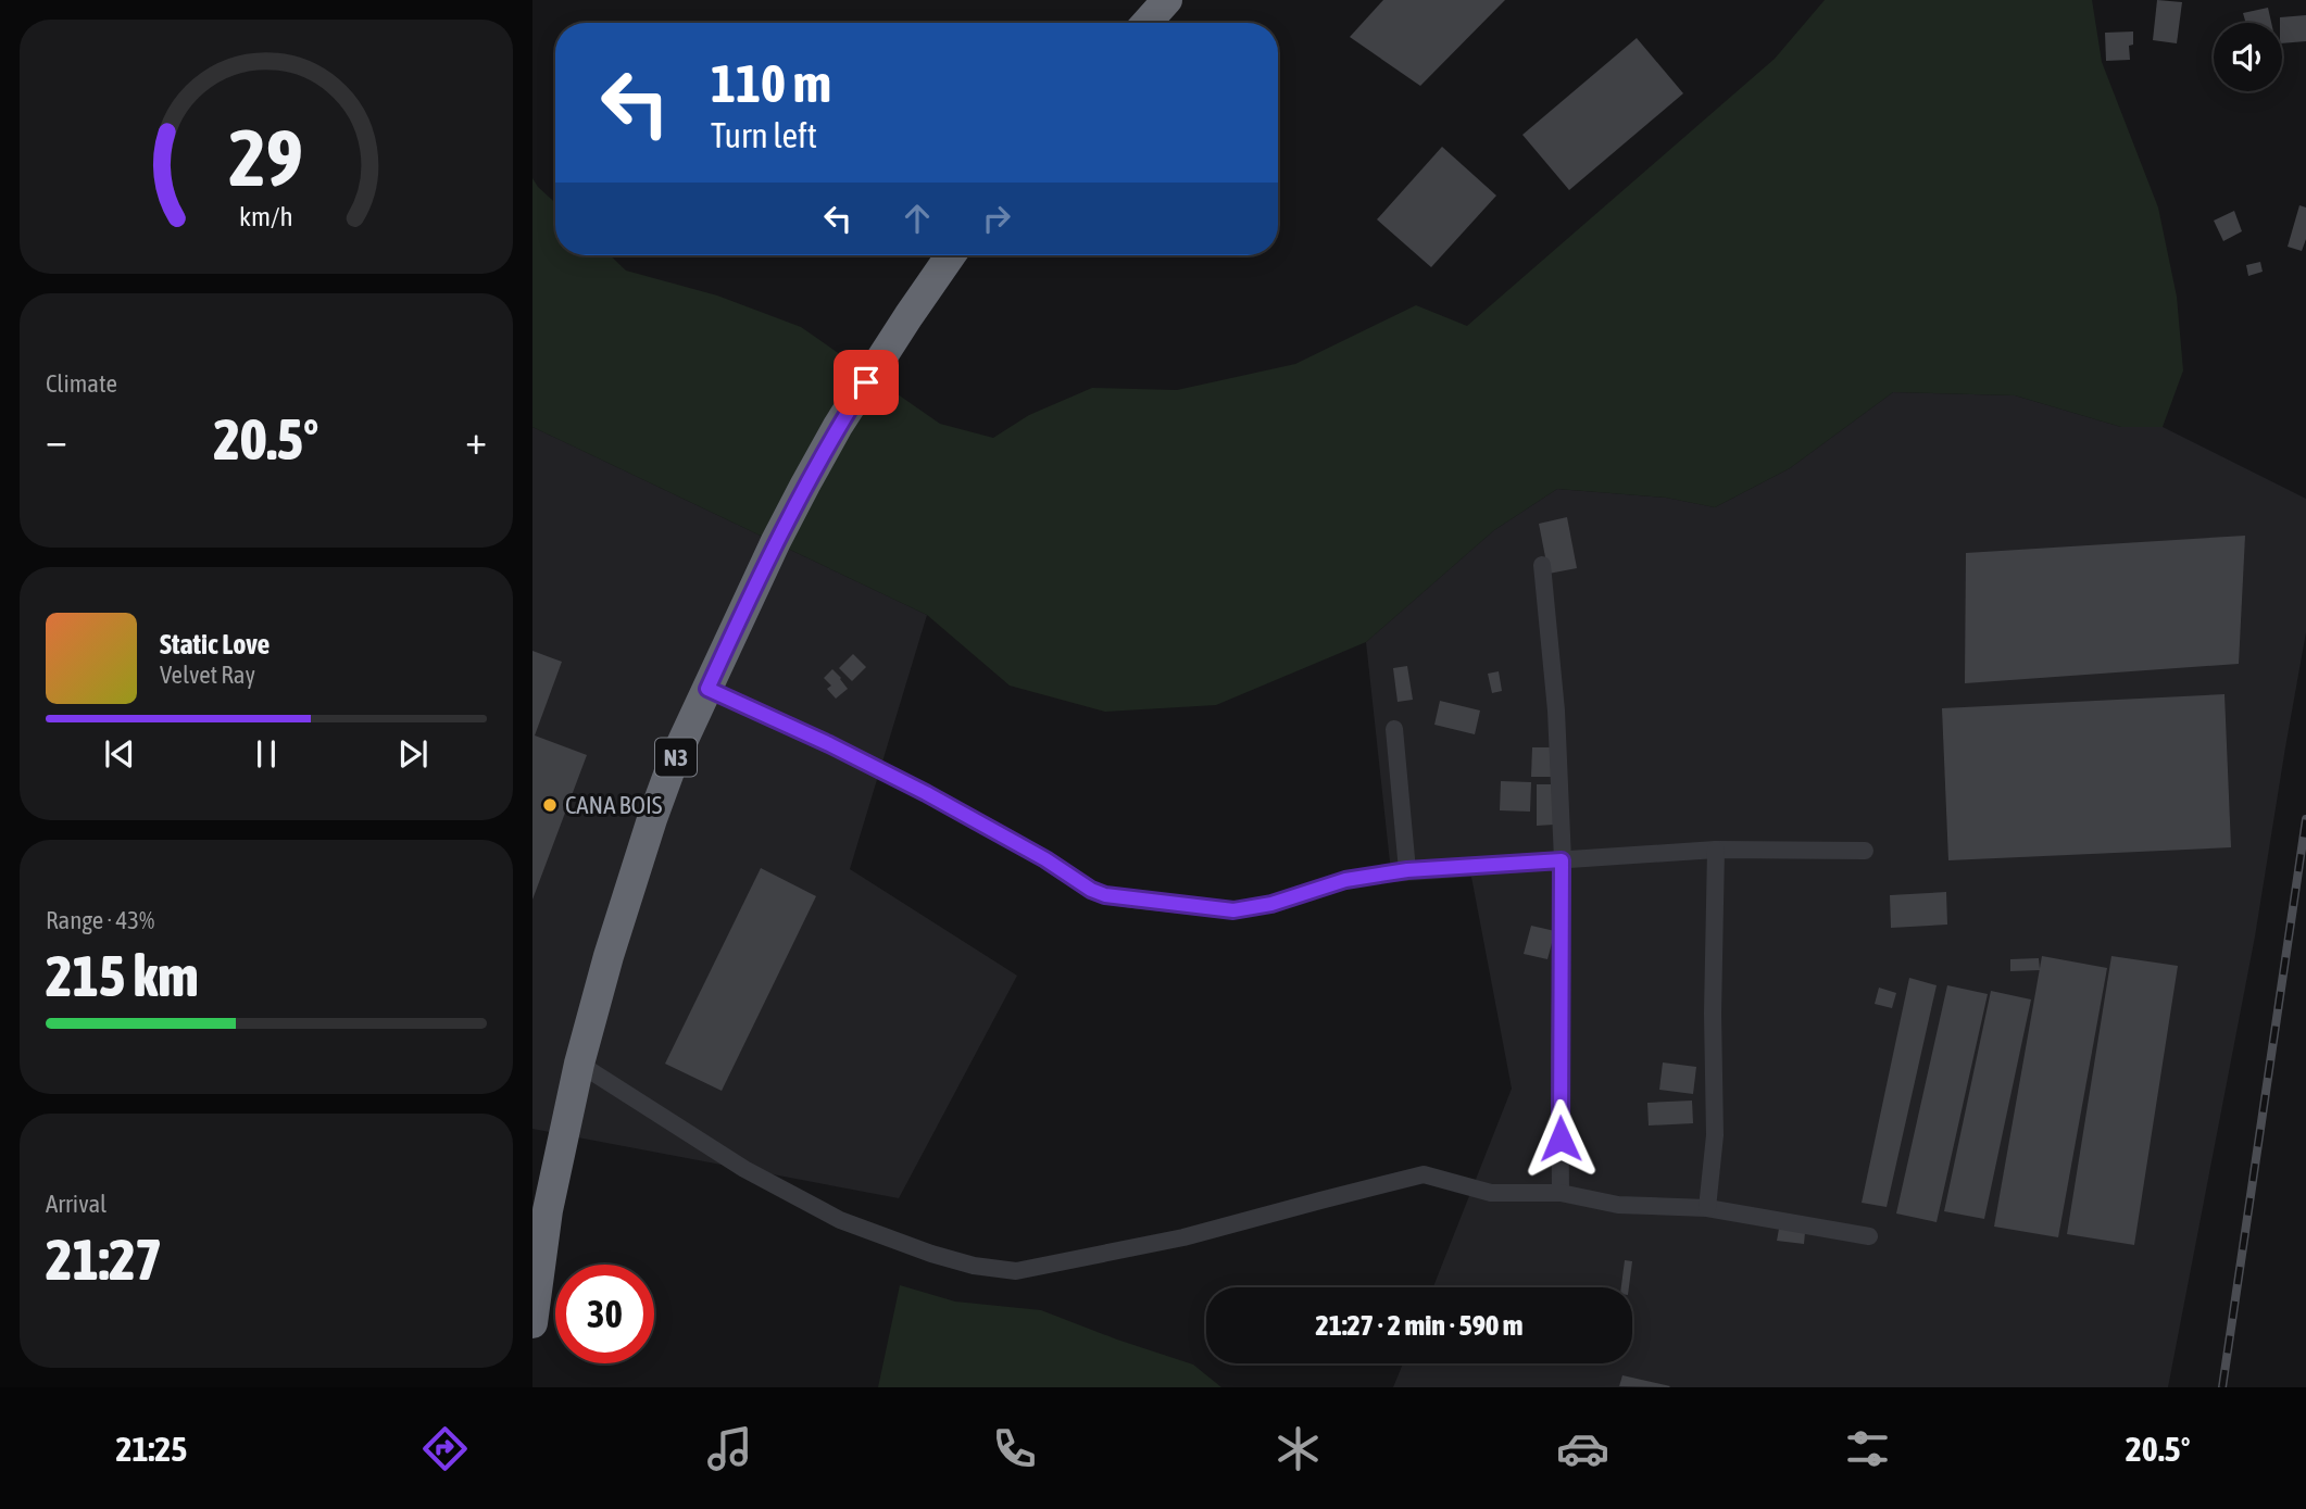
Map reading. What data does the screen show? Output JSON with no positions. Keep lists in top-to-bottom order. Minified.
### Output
{"streets":{"highway":["N3"]},"places":["CANA BOIS"],"page":{"turn":["110 m","Turn left"],"tile":["Climate",["Range · 43%","215 km"],["Arrival","21:27"]],"heat":["−","20.5°","+"],"song":["Static Love","Velvet Ray"],"limit":"30","trip":"21:27 · 2 min · 590 m","tabs":["21:25","20.5°"],"gauge":["29","km/h"]}}
